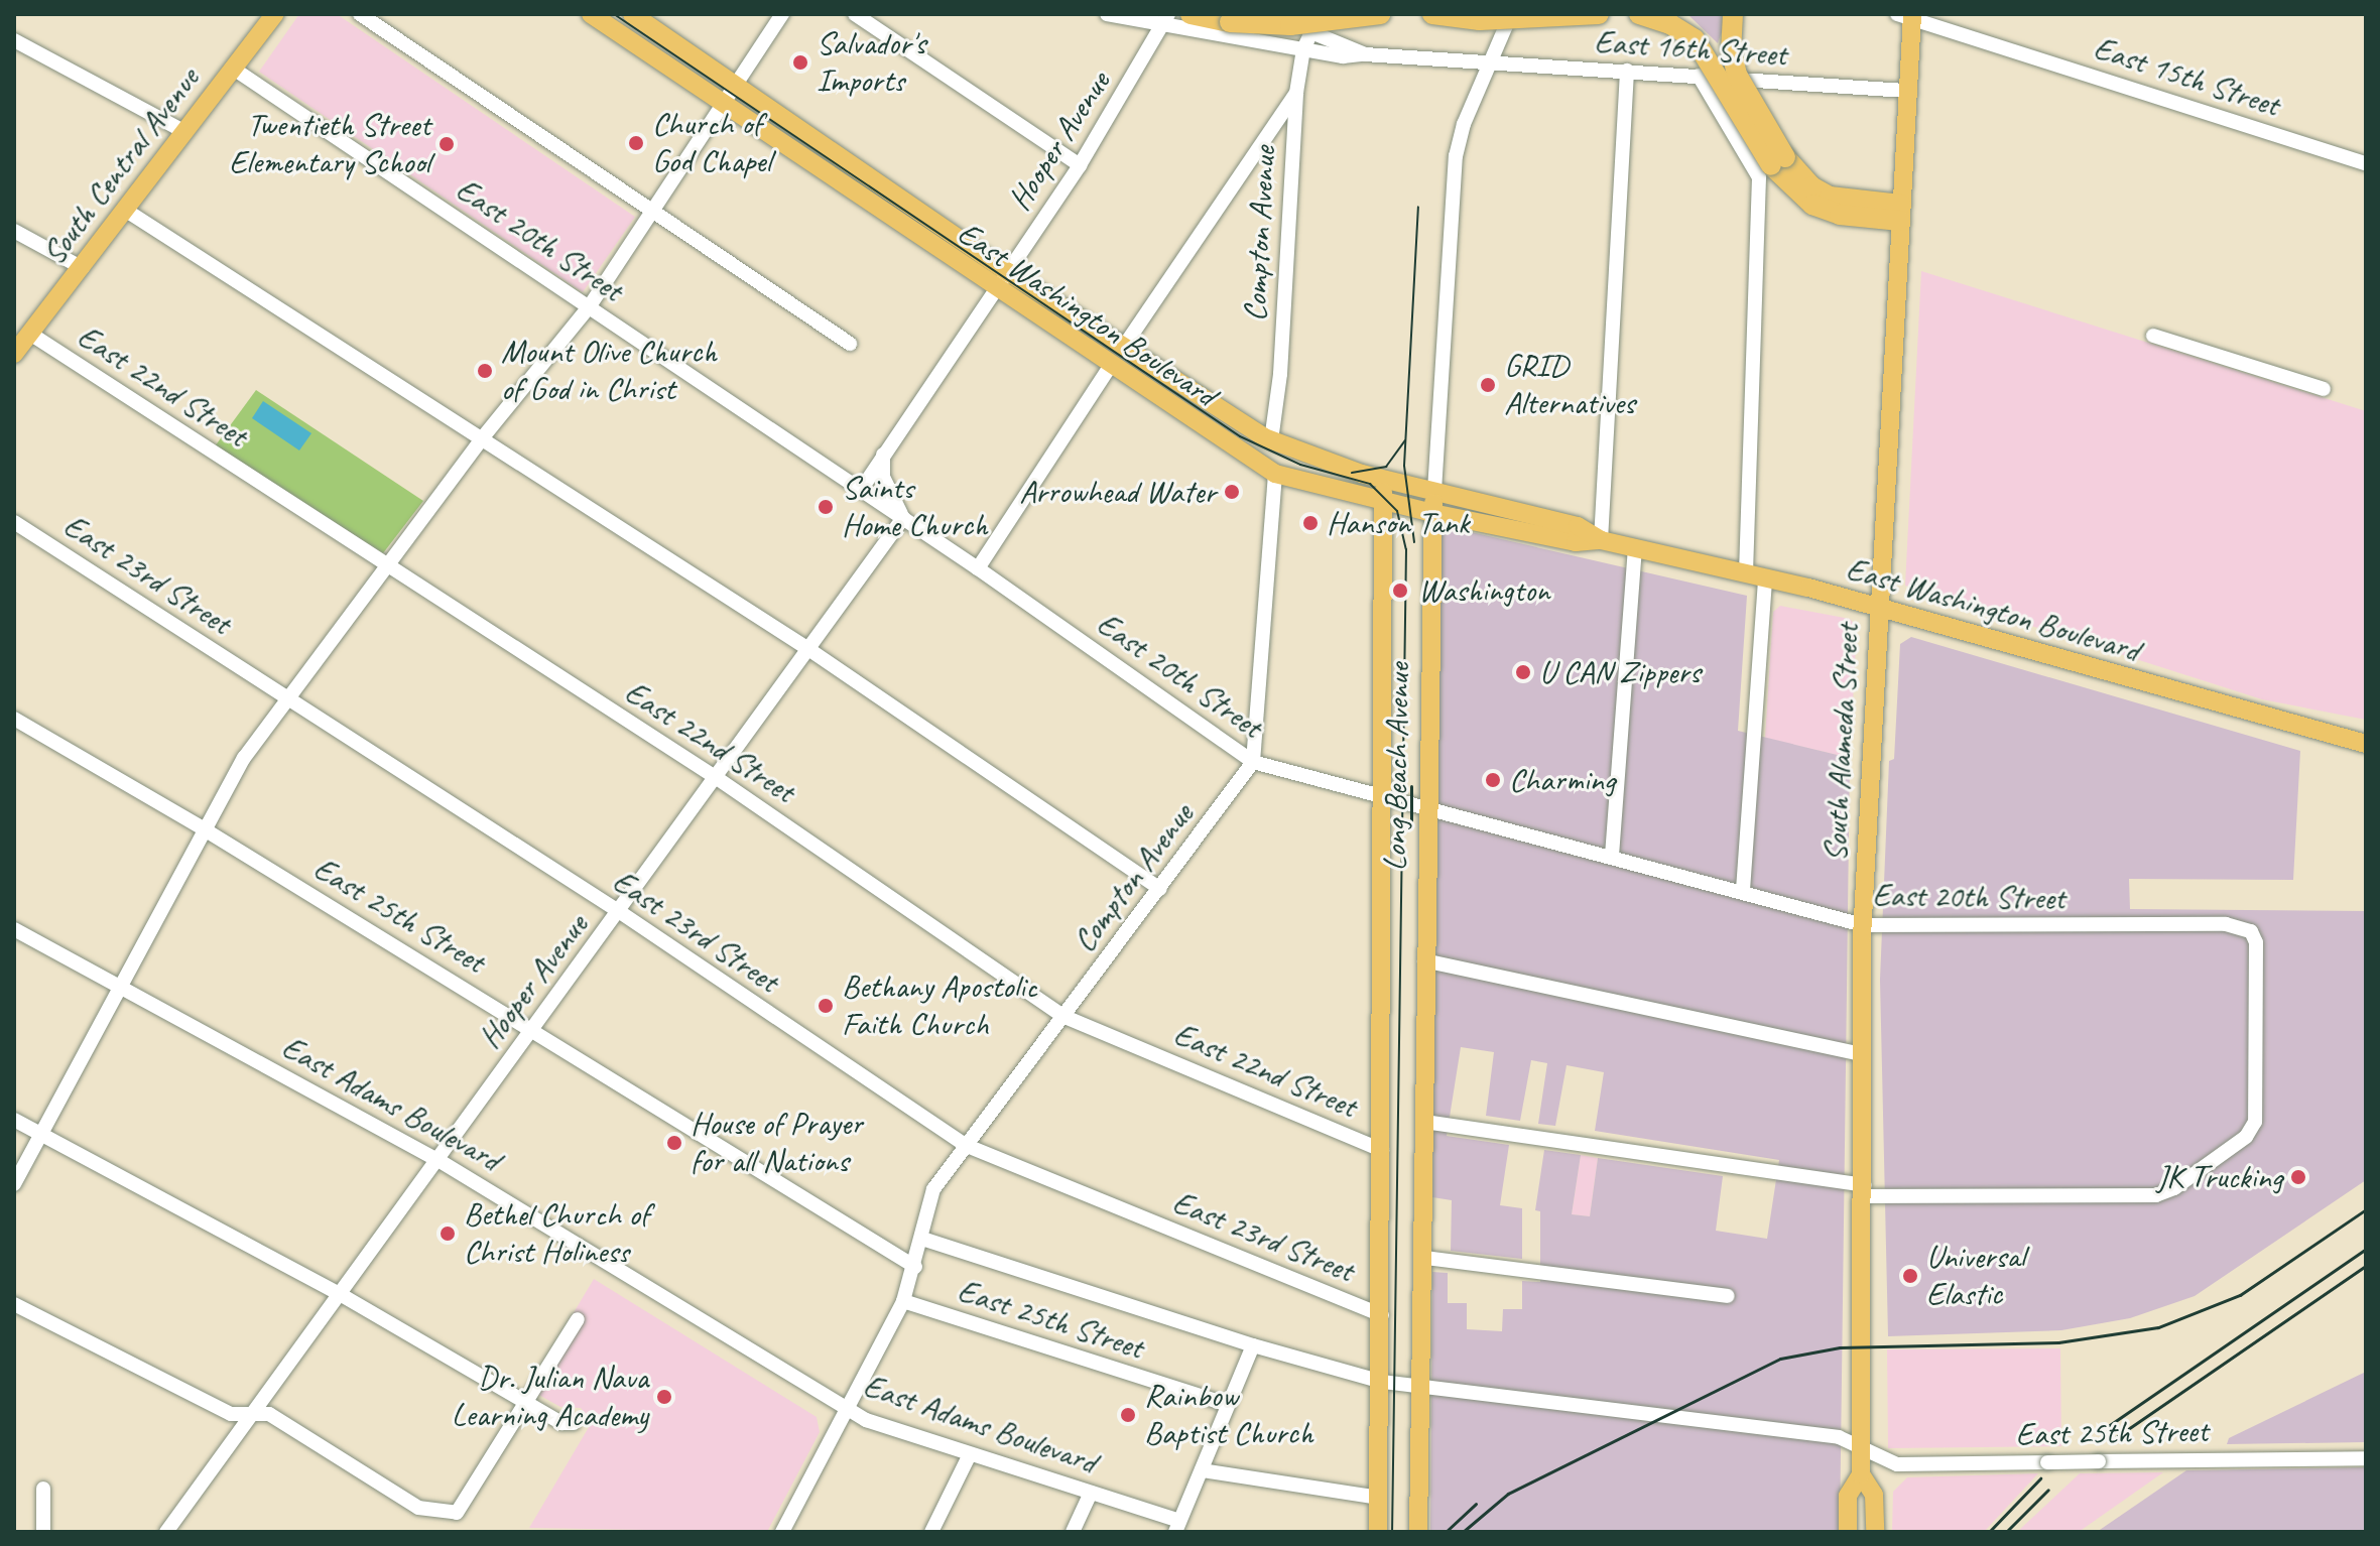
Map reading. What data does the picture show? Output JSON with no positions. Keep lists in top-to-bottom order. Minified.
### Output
{"streets":{"main road":["South Central Avenue","East Washington Boulevard","South Alameda Street","Long Beach Avenue"],"street":["East 16th Street","East 15th Street","Hooper Avenue","Compton Avenue","East 20th Street","East 22nd Street","East 23rd Street","East 25th Street","East Adams Boulevard"]},"crossings":[["East 16th Street","Compton Avenue"],["East 16th Street","South Alameda Street"],["East 16th Street","Long Beach Avenue"],["East 15th Street","South Alameda Street"],["Hooper Avenue","East 20th Street"],["Hooper Avenue","East Washington Boulevard"],["Hooper Avenue","East 22nd Street"],["Hooper Avenue","East 23rd Street"],["Hooper Avenue","East 25th Street"],["Hooper Avenue","East Adams Boulevard"],["South Central Avenue","East 20th Street"],["South Central Avenue","East 22nd Street"],["Compton Avenue","East 20th Street"],["Compton Avenue","East Washington Boulevard"],["Compton Avenue","East 22nd Street"],["Compton Avenue","East 23rd Street"],["Compton Avenue","East 25th Street"],["Compton Avenue","East Adams Boulevard"],["East 20th Street","South Alameda Street"],["East 20th Street","Long Beach Avenue"],["East Washington Boulevard","South Alameda Street"],["East Washington Boulevard","Long Beach Avenue"],["East 22nd Street","Long Beach Avenue"],["East 23rd Street","Long Beach Avenue"],["South Alameda Street","East 25th Street"],["Long Beach Avenue","East 25th Street"]],"places":["Salvador's Imports","Church of God Chapel","Twentieth Street Elementary School","Mount Olive Church of God in Christ","GRID Alternatives","Arrowhead Water","Saints Home Church","Hanson Tank","Washington","U CAN Zippers","Charming","Bethany Apostolic Faith Church","House of Prayer for all Nations","JK Trucking","Bethel Church of Christ Holiness","Universal Elastic","Dr. Julian Nava Learning Academy","Rainbow Baptist Church"]}
